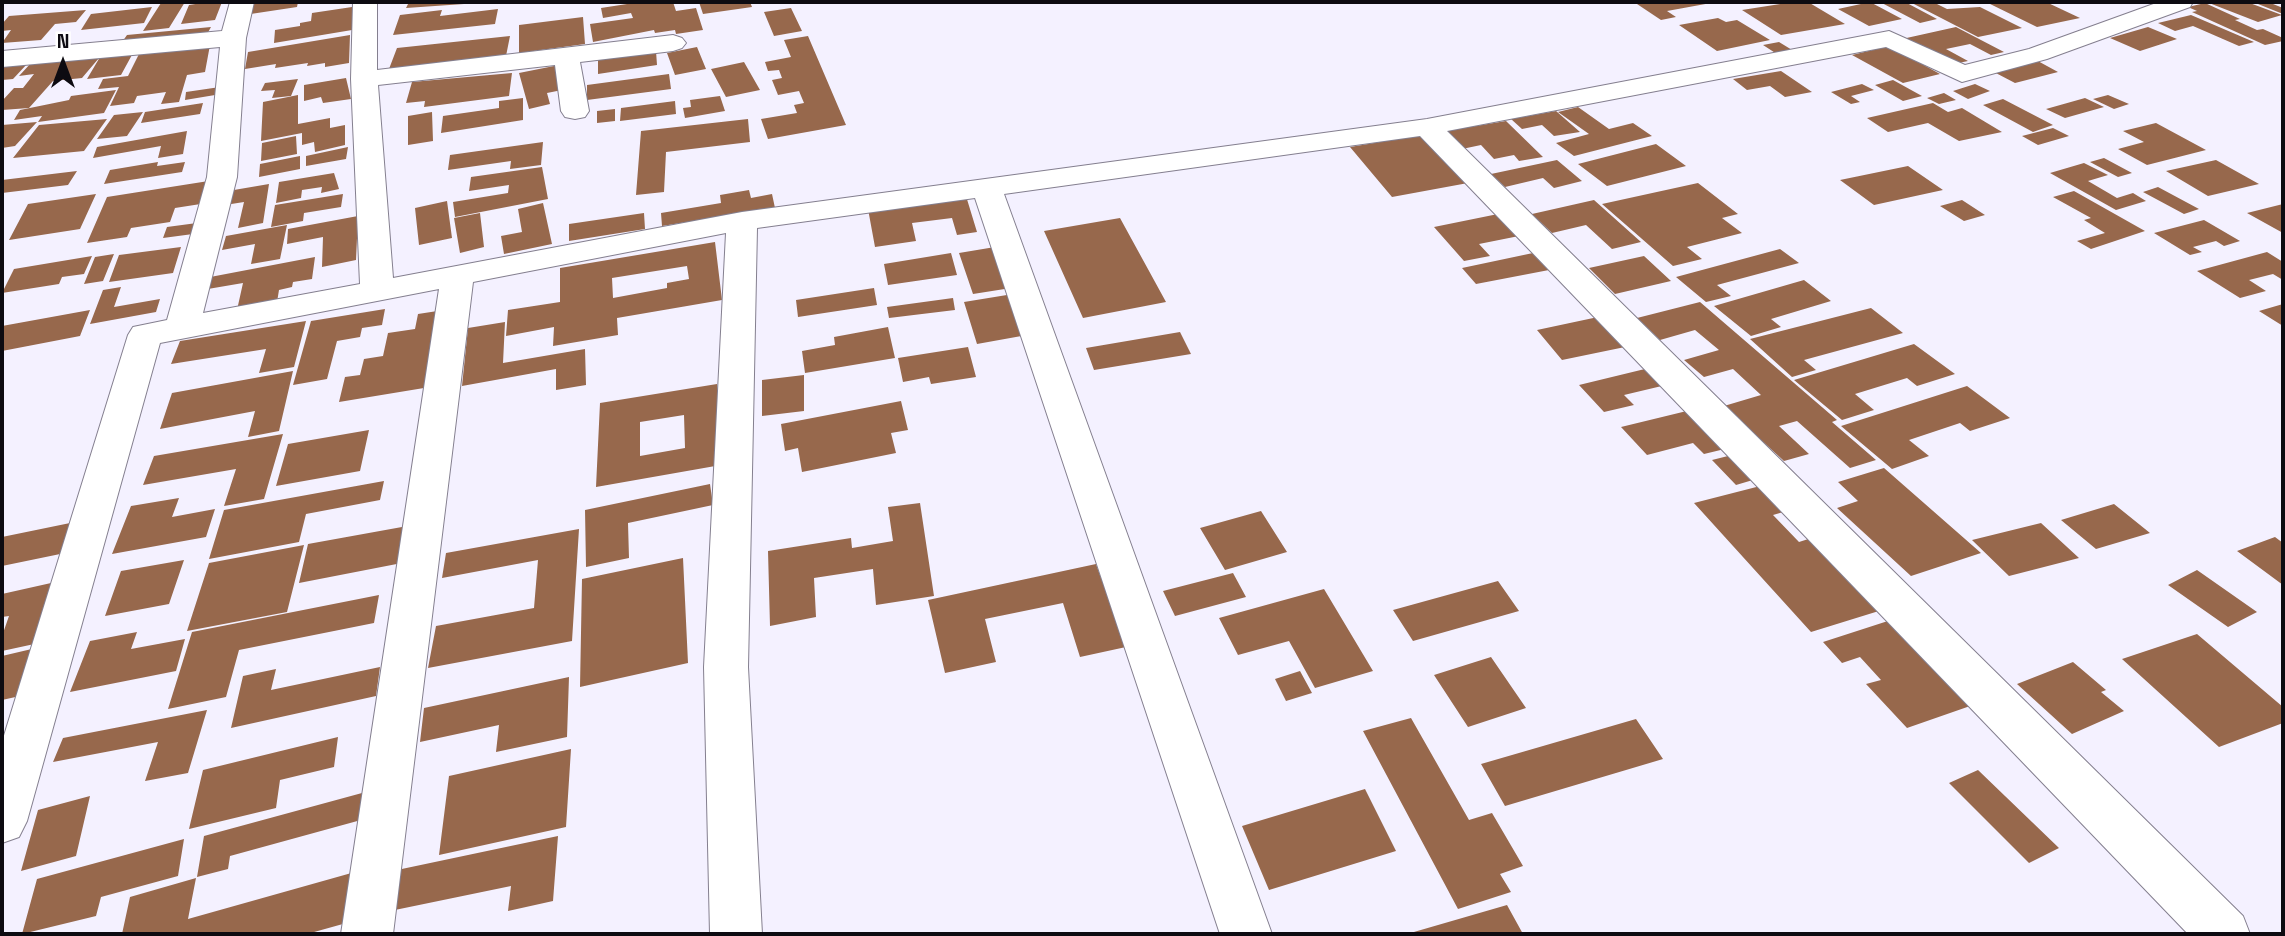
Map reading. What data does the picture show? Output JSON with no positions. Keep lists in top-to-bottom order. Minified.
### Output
{"north":"top"}
